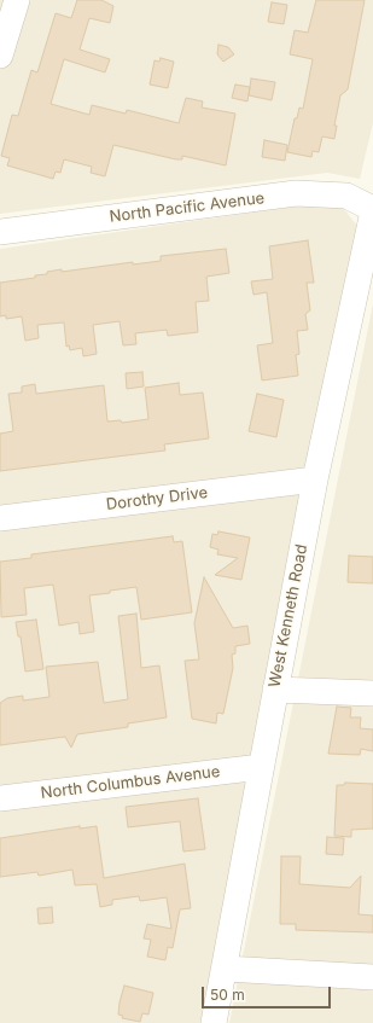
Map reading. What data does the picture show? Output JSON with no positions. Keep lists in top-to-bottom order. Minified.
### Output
{"streets":{"street":["North Pacific Avenue","Dorothy Drive","West Kenneth Road","North Columbus Avenue"]},"crossings":[["North Pacific Avenue","West Kenneth Road"],["Dorothy Drive","West Kenneth Road"],["West Kenneth Road","North Columbus Avenue"]],"scale_bar":"50 m"}
